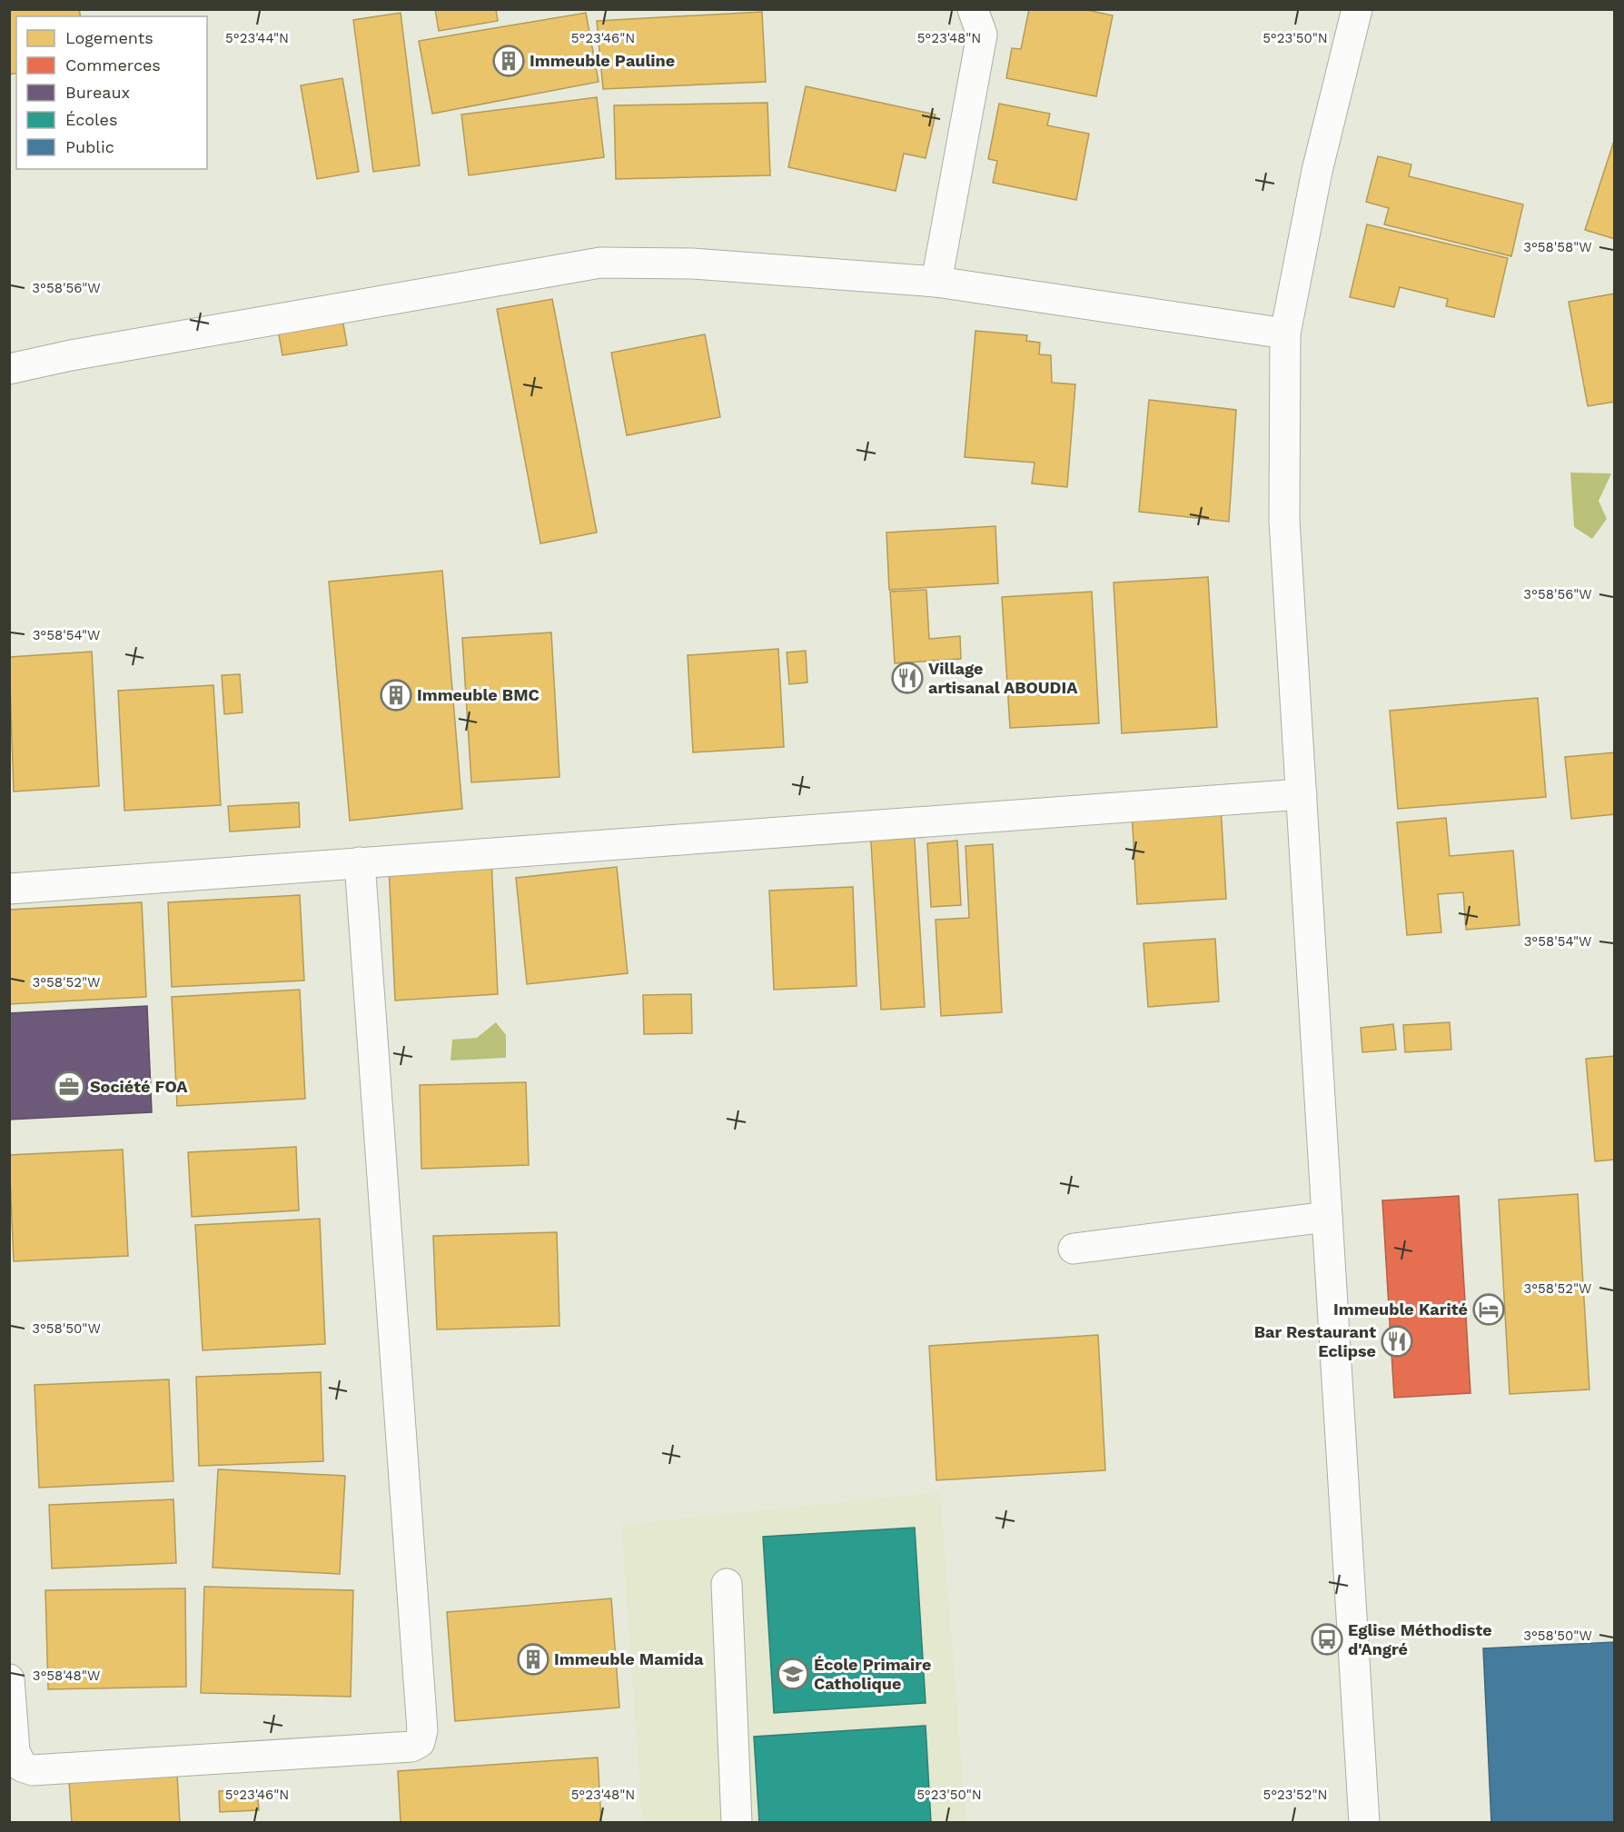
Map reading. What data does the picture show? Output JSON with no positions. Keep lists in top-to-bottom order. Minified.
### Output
{"places":{"building":["Immeuble Pauline","Immeuble BMC","Immeuble Mamida"],"restaurant":["Village artisanal ABOUDIA","Bar Restaurant Eclipse"],"office":["Société FOA"],"hotel":["Immeuble Karité"],"bus stop":["Eglise Méthodiste d'Angré"],"school or university":["École Primaire Catholique"]},"legend":["Logements","Commerces","Bureaux","Écoles","Public"],"coordinates":["5°23'44\"N","5°23'46\"N","5°23'48\"N","5°23'50\"N","3°58'58\"W","3°58'56\"W","3°58'54\"W","3°58'52\"W","3°58'50\"W","3°58'48\"W","5°23'52\"N"]}
